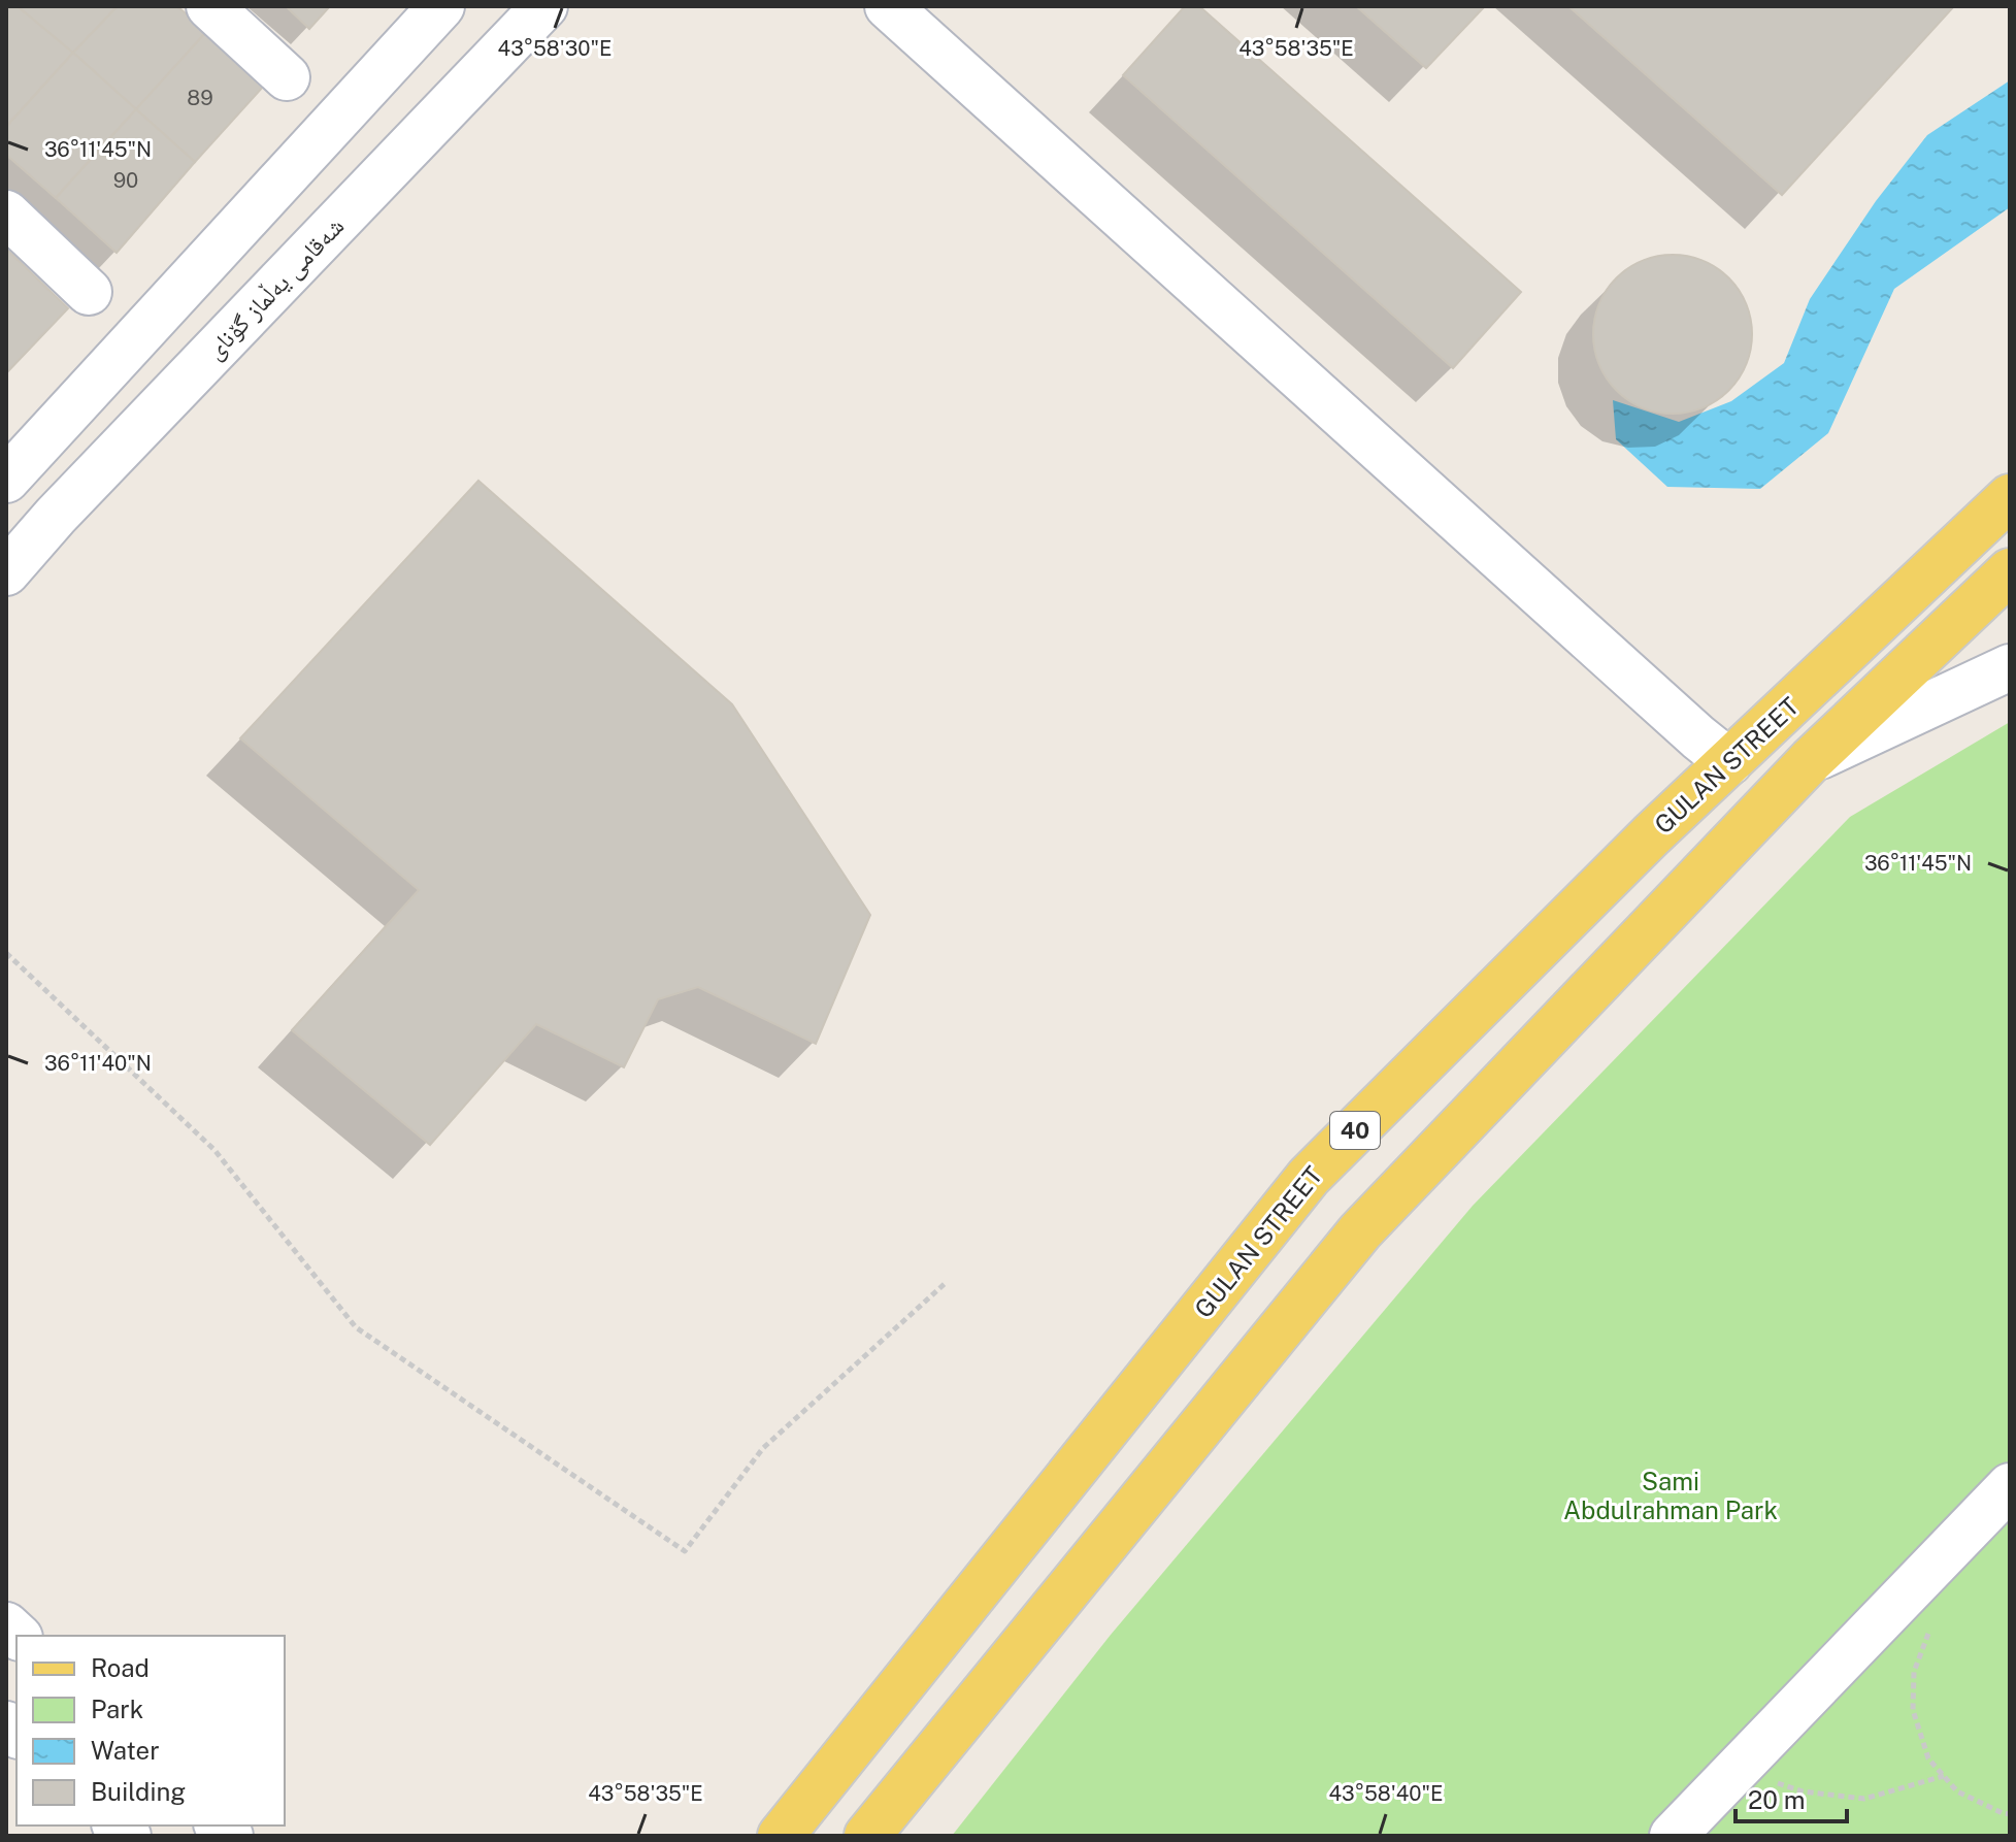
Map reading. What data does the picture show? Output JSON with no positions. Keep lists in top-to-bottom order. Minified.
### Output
{"streets":{"main road":["GULAN STREET","40"],"street":["شەقامی یەڵماز گۆنای"]},"parks":["Sami Abdulrahman Park"],"house_numbers":["89","90"],"legend":["Road","Park","Water","Building"],"scale_bar":"20 m","coordinates":["43°58'30\"E","43°58'35\"E","36°11'45\"N","36°11'40\"N","43°58'40\"E"]}
